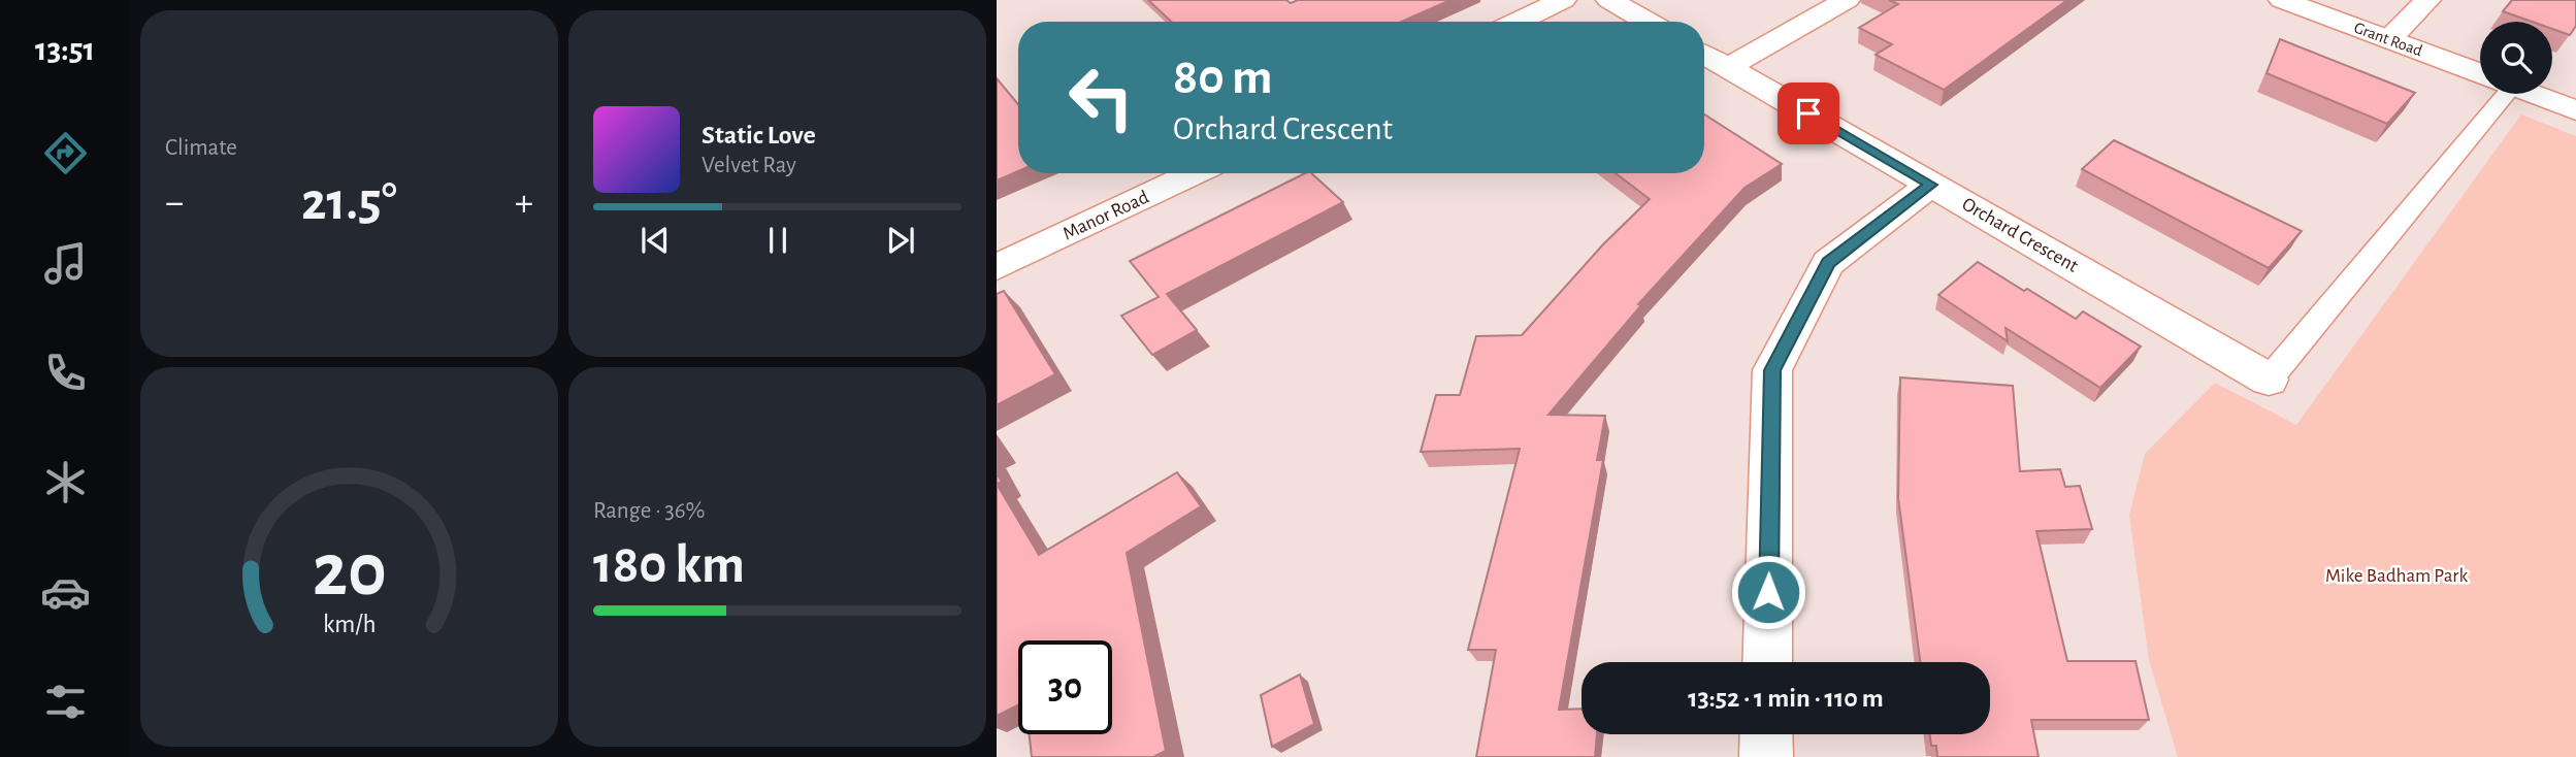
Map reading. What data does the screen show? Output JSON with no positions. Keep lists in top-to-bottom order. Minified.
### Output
{"streets":{"street":["Grant Road","Manor Road","Orchard Crescent"]},"parks":["Mike Badham Park"],"page":{"tabs":"13:51","tile":["Climate",["Range · 36%","180 km"]],"turn":["80 m","Orchard Crescent"],"song":["Static Love","Velvet Ray"],"heat":["−","21.5°","+"],"limit":"30","trip":"13:52 · 1 min · 110 m","gauge":["20","km/h"]}}
